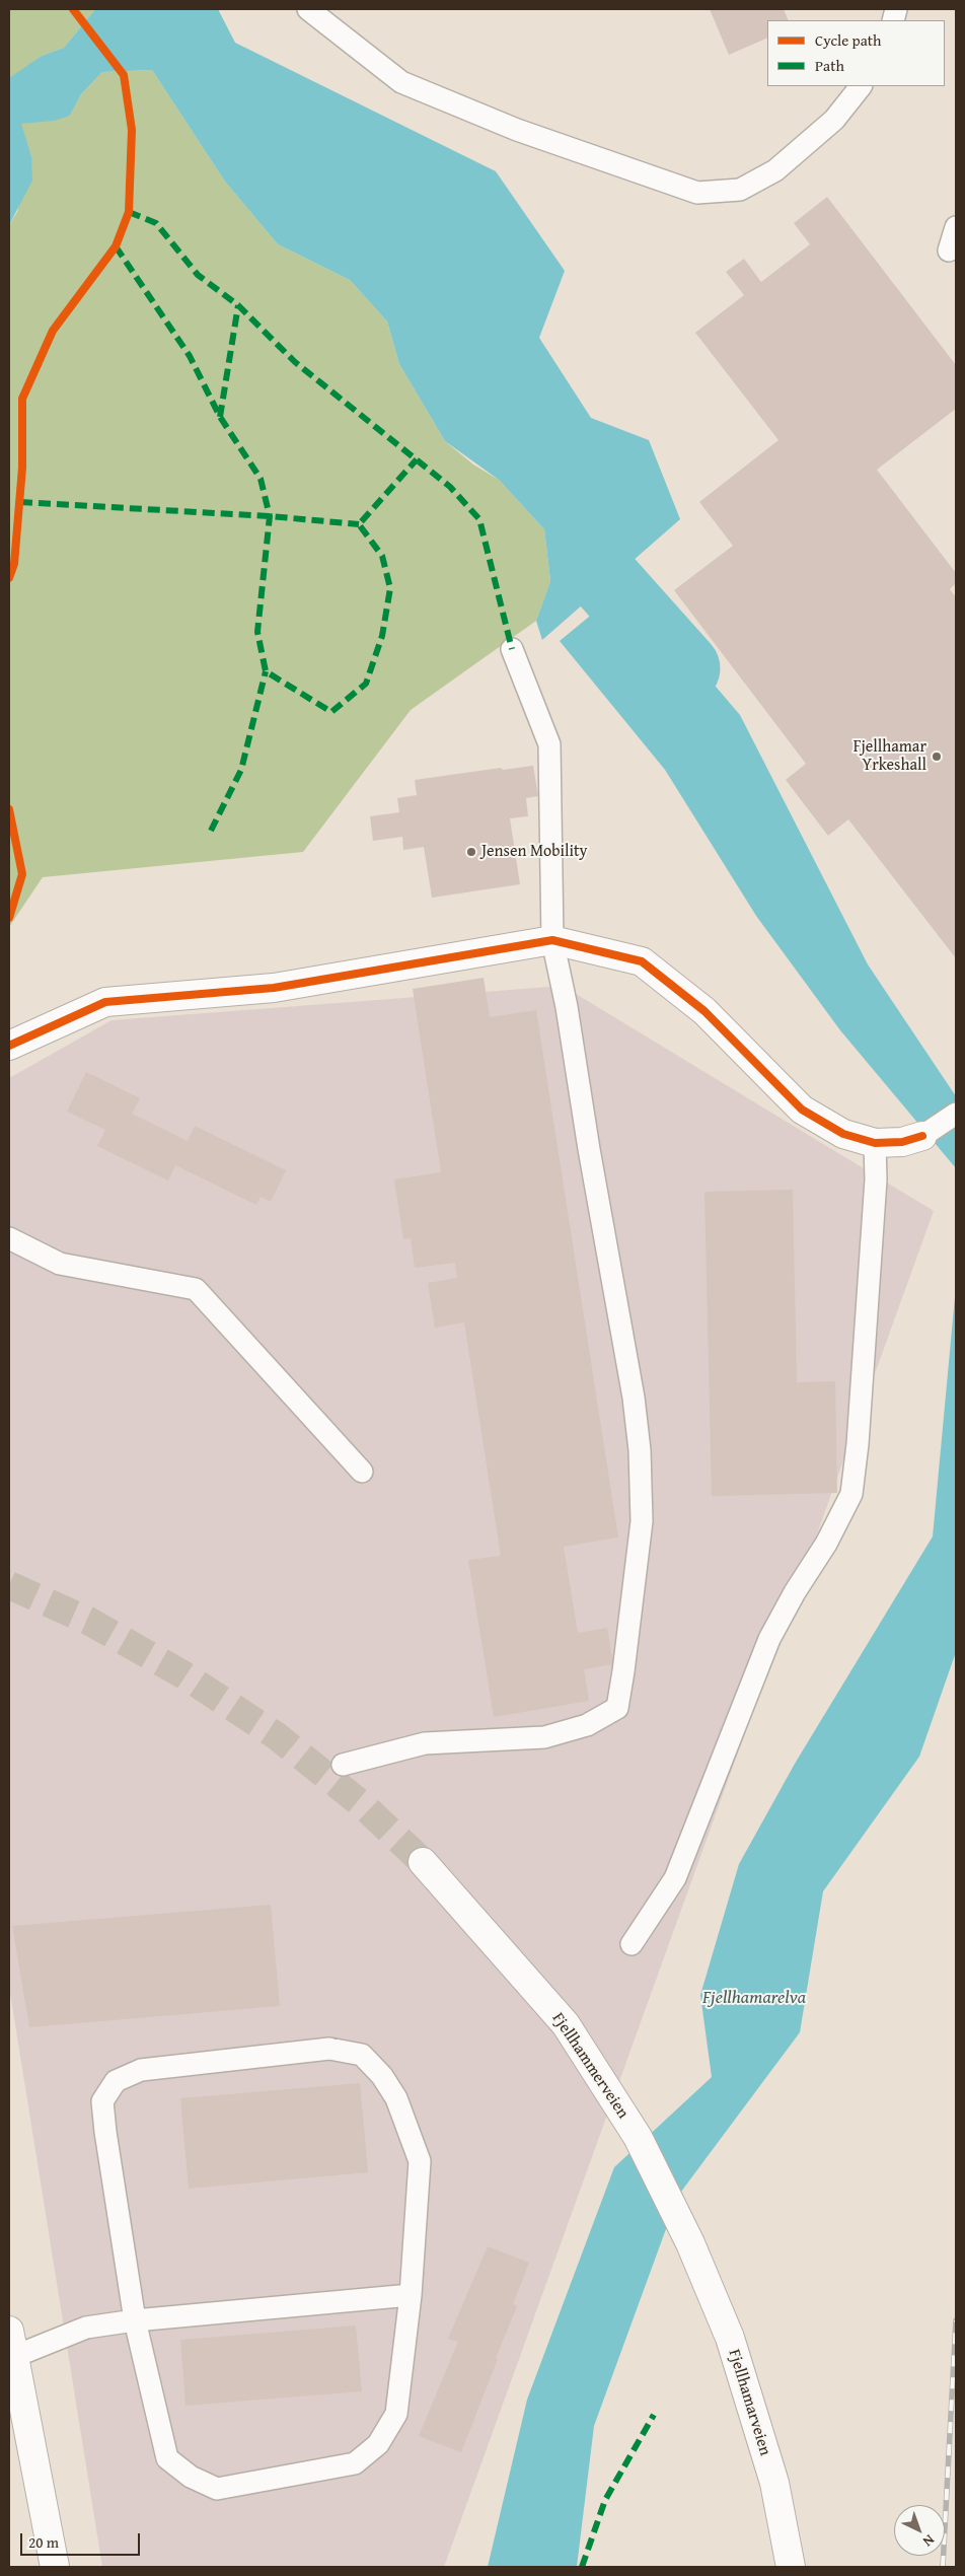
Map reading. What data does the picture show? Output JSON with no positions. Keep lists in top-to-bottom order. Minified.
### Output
{"streets":{"main road":["Fjellhammerveien","Fjellhamarveien"]},"crossings":[["Fjellhammerveien","Fjellhamarveien"]],"water":["Fjellhamarelva"],"places":["Fjellhamar Yrkeshall","Jensen Mobility"],"legend":["Cycle path","Path"],"scale_bar":"20 m","north":"bottom right"}
